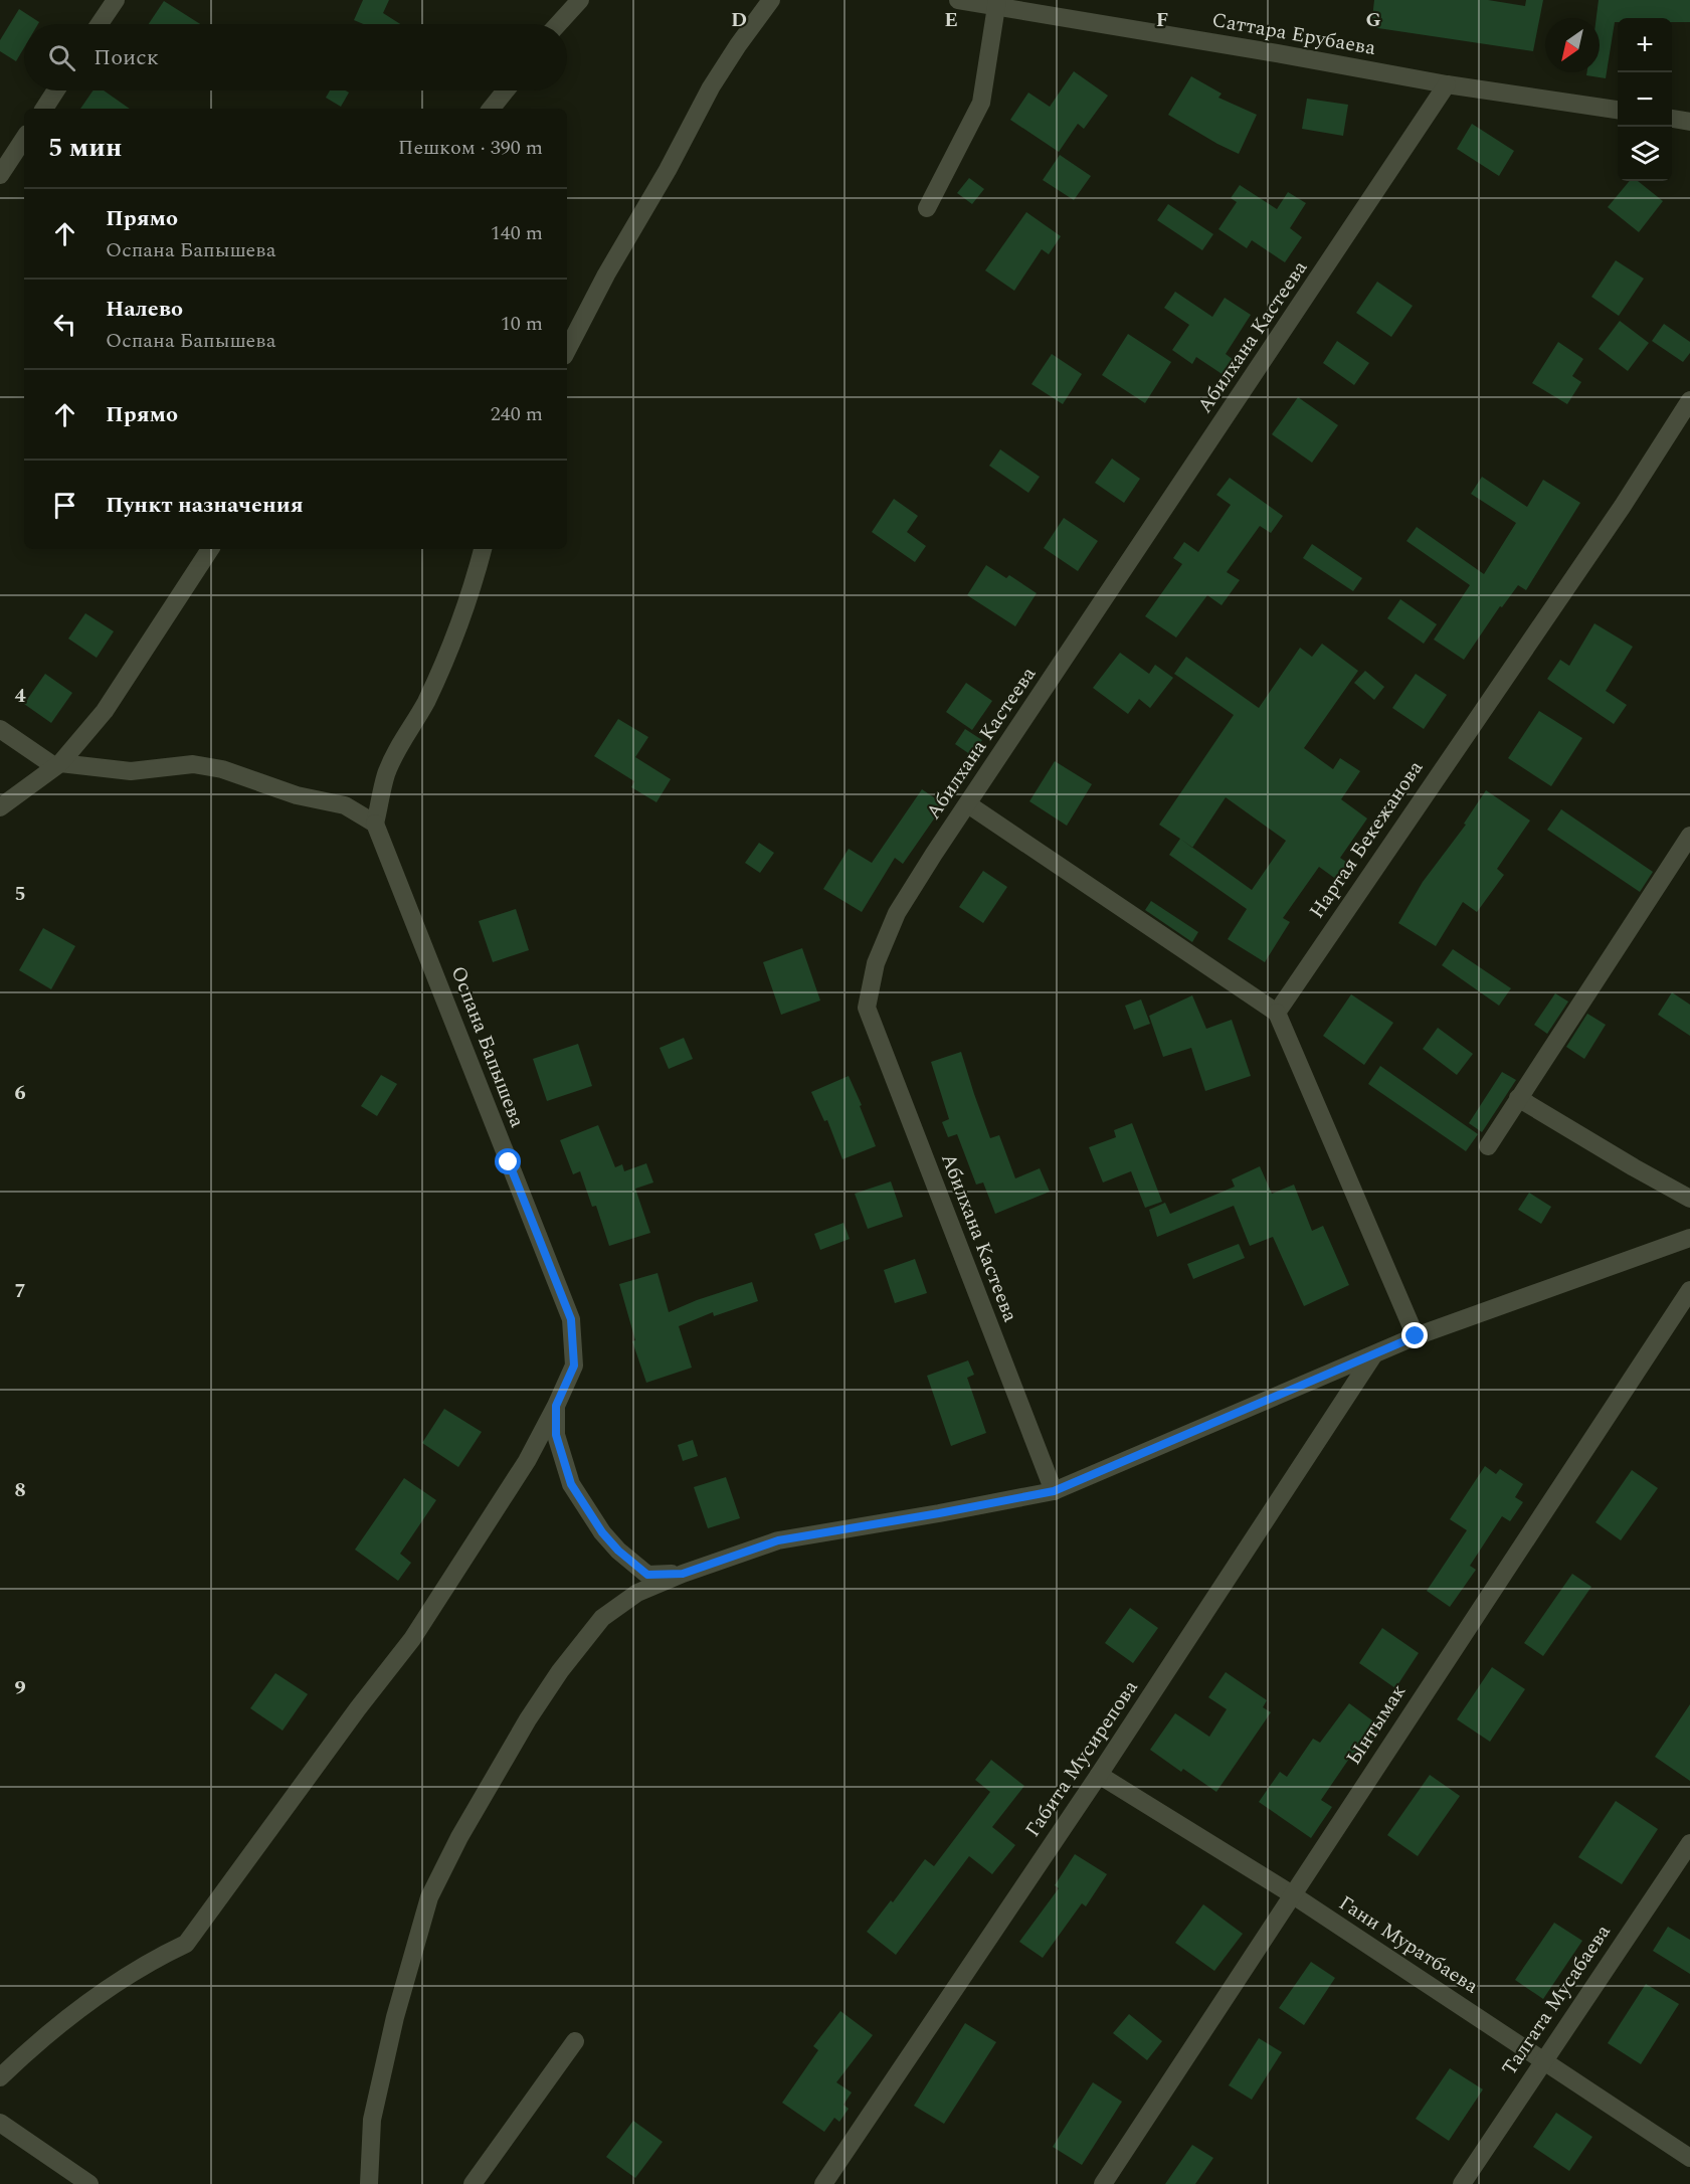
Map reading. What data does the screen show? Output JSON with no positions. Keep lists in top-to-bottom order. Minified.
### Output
{"streets":{"street":["Саттара Ерубаева","Абилхана Кастеева","Нартая Бекежанова","Оспана Бапышева","Ынтымак","Габита Мусирепова","Гани Муратбаева","Талгата Мусабаева"]},"crossings":[["Саттара Ерубаева","Абилхана Кастеева"],["Ынтымак","Гани Муратбаева"],["Габита Мусирепова","Гани Муратбаева"],["Гани Муратбаева","Талгата Мусабаева"]],"north":"bottom left","page":{"map_buttons":["+","−"],"search":"Поиск","heading":["5 мин","Пешком · 390 m"],"list":[["Прямо","Оспана Бапышева","140 m"],["Налево","Оспана Бапышева","10 m"],["Прямо","240 m"],"Пункт назначения"]},"grid":{"columns":["D","E","F","G"],"rows":["4","5","6","7","8","9"]}}
